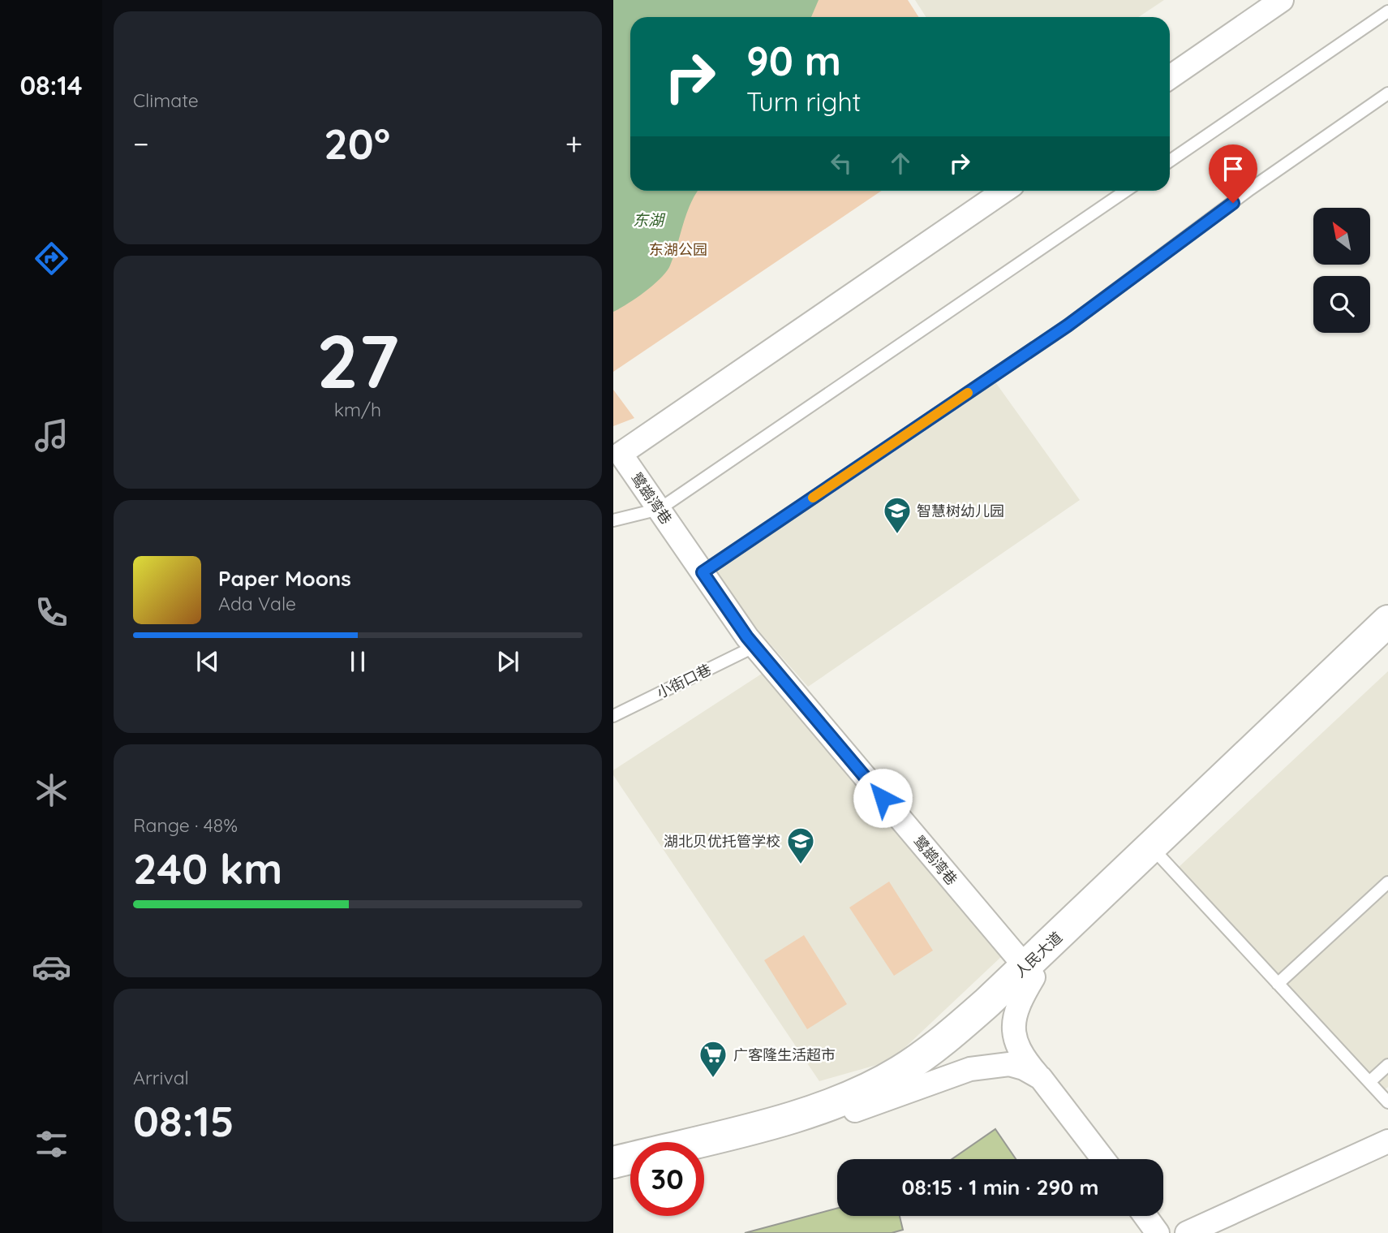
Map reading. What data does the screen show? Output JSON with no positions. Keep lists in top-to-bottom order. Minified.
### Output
{"streets":{"main road":["人民大道"],"street":["鹭鹚湾巷"],"lane":["小街口巷"]},"crossings":[["鹭鹚湾巷","小街口巷"],["鹭鹚湾巷","人民大道"]],"water":["东湖"],"parks":["东湖公园"],"places":{"school or university":["智慧树幼儿园","湖北贝优托管学校"],"supermarket":["广客隆生活超市"]},"north":"top left","page":{"tabs":"08:14","tile":["Climate",["27","km/h"],["Range · 48%","240 km"],["Arrival","08:15"]],"turn":["90 m","Turn right"],"heat":["−","20°","+"],"song":["Paper Moons","Ada Vale"],"limit":"30","trip":"08:15 · 1 min · 290 m"}}
